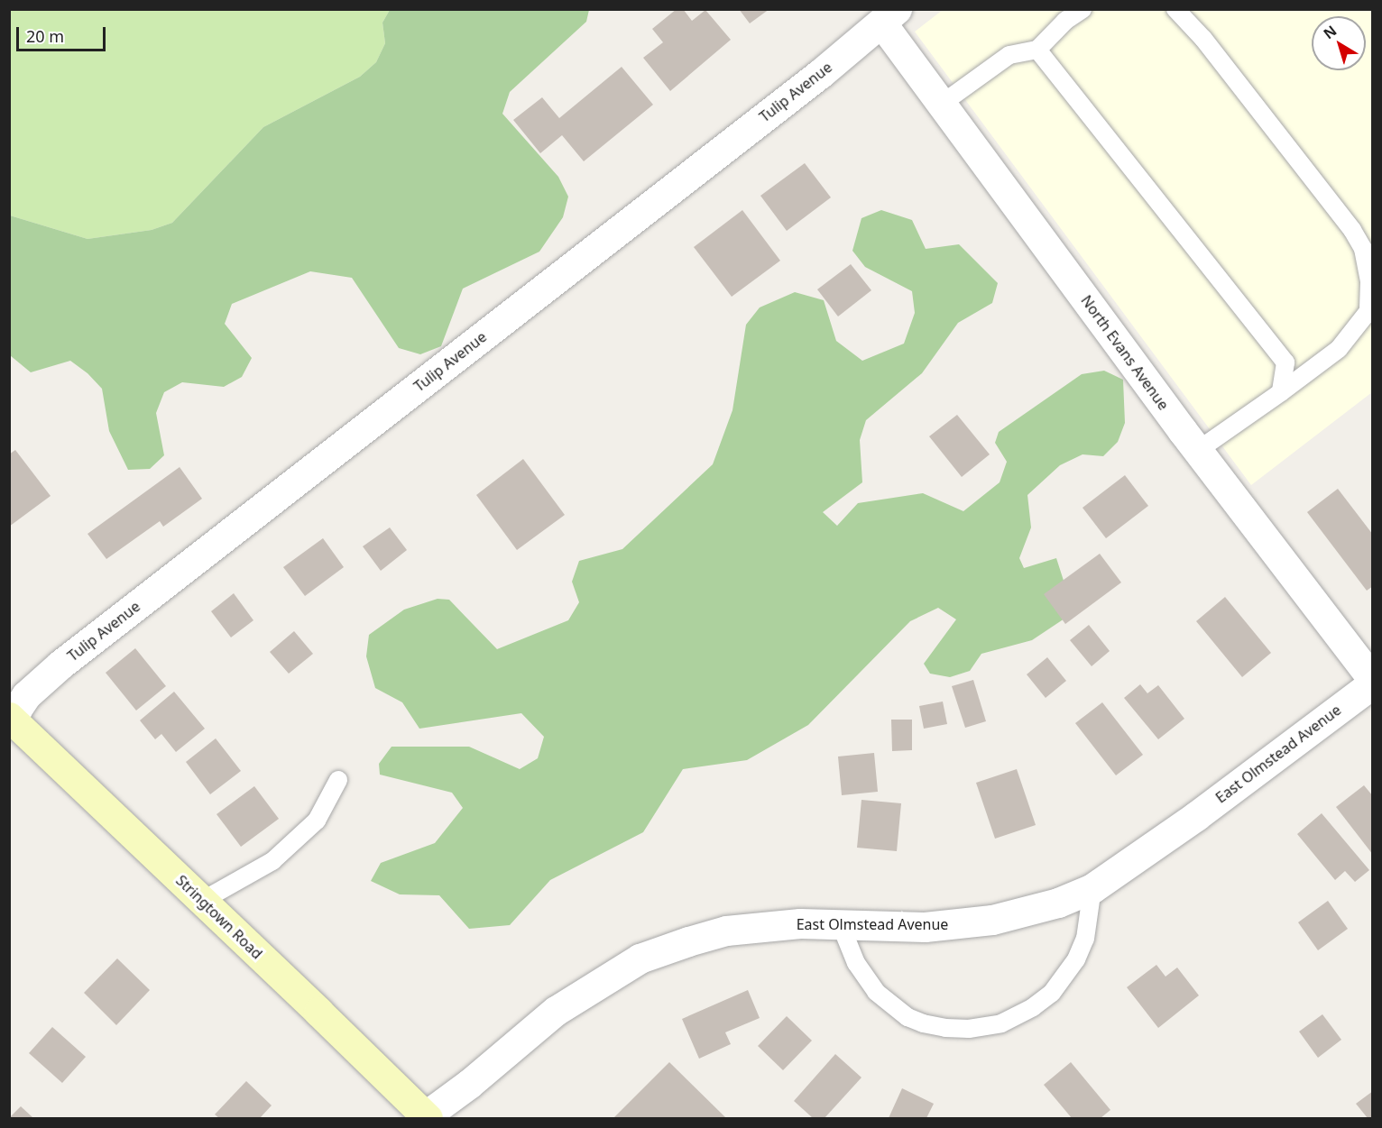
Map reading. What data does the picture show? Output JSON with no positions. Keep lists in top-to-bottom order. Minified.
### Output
{"streets":{"main road":["Stringtown Road"],"street":["Tulip Avenue","North Evans Avenue","East Olmstead Avenue"]},"crossings":[["Tulip Avenue","North Evans Avenue"],["Tulip Avenue","Stringtown Road"],["North Evans Avenue","East Olmstead Avenue"],["East Olmstead Avenue","Stringtown Road"]],"scale_bar":"20 m","north":"top left"}
